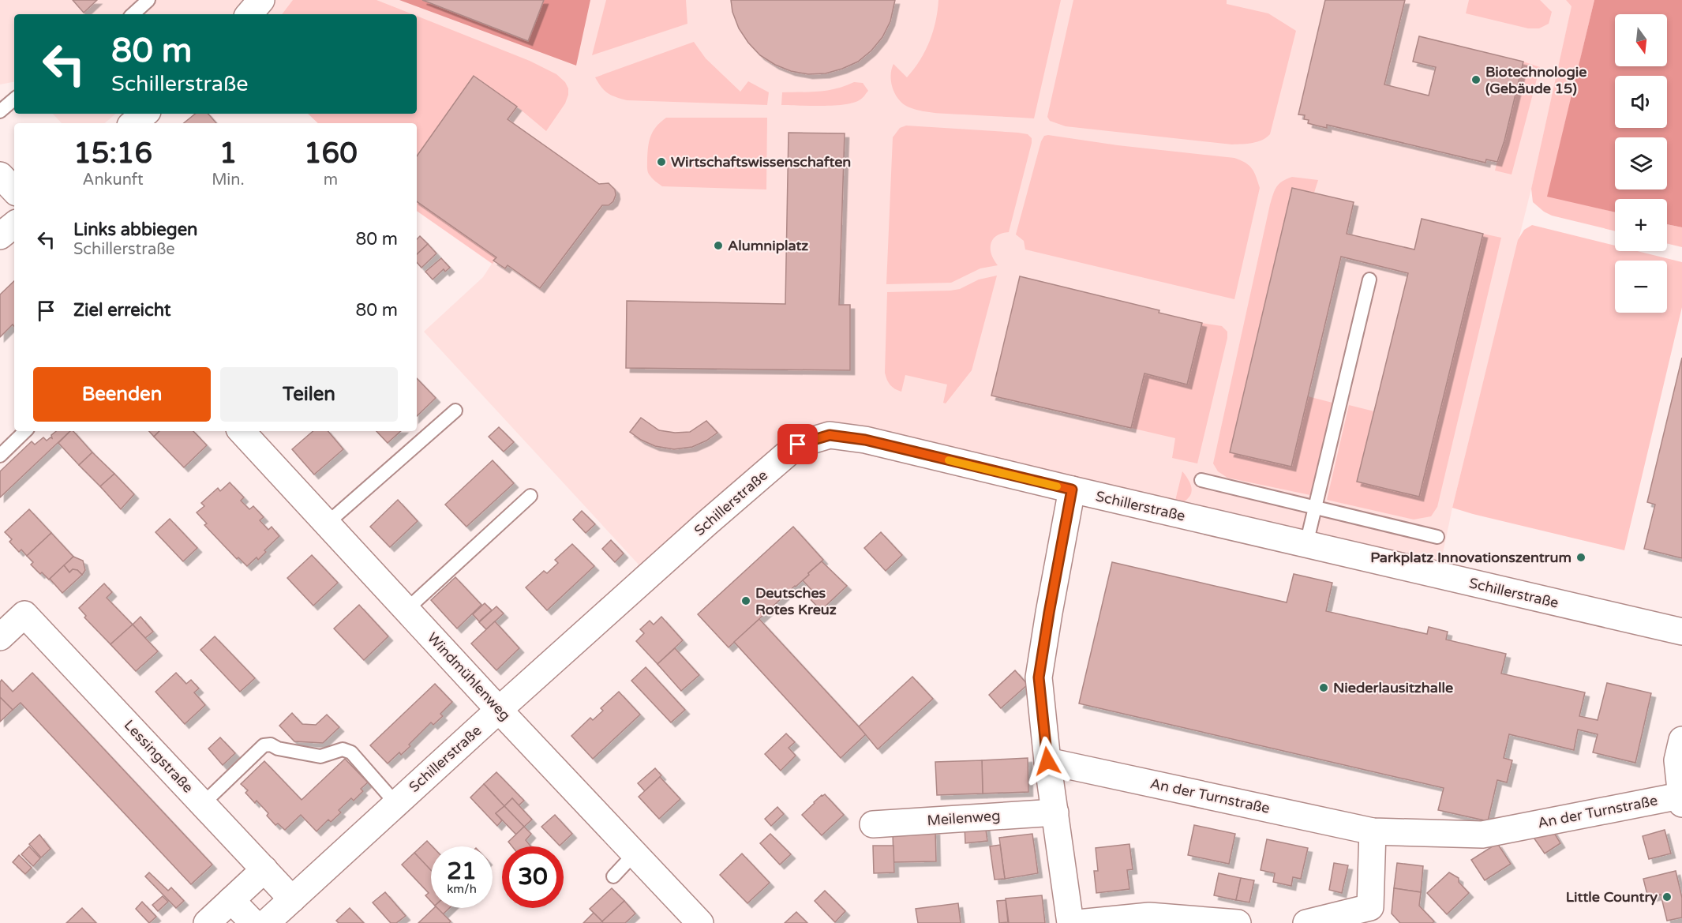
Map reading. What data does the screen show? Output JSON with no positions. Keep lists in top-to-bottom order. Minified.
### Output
{"streets":{"street":["Schillerstraße","Windmühlenweg","Lessingstraße","An der Turnstraße","Meilenweg"]},"crossings":[["Schillerstraße","Windmühlenweg"],["Schillerstraße","Lessingstraße"]],"places":["Biotechnologie (Gebäude 15)","Wirtschaftswissenschaften","Alumniplatz","Parkplatz Innovationszentrum","Deutsches Rotes Kreuz","Niederlausitzhalle","Little Country"],"north":"bottom","page":{"map_buttons":["+","−"],"turn":["80 m","Schillerstraße"],"eta":["15:16","Ankunft","1","Min.","160","m"],"list":[{"name":"Links abbiegen","note":"Schillerstraße","value":"80 m"},{"name":"Ziel erreicht","value":"80 m"}],"buttons":["Beenden","Teilen"],"speed":"21 km/h","limit":"30"}}
